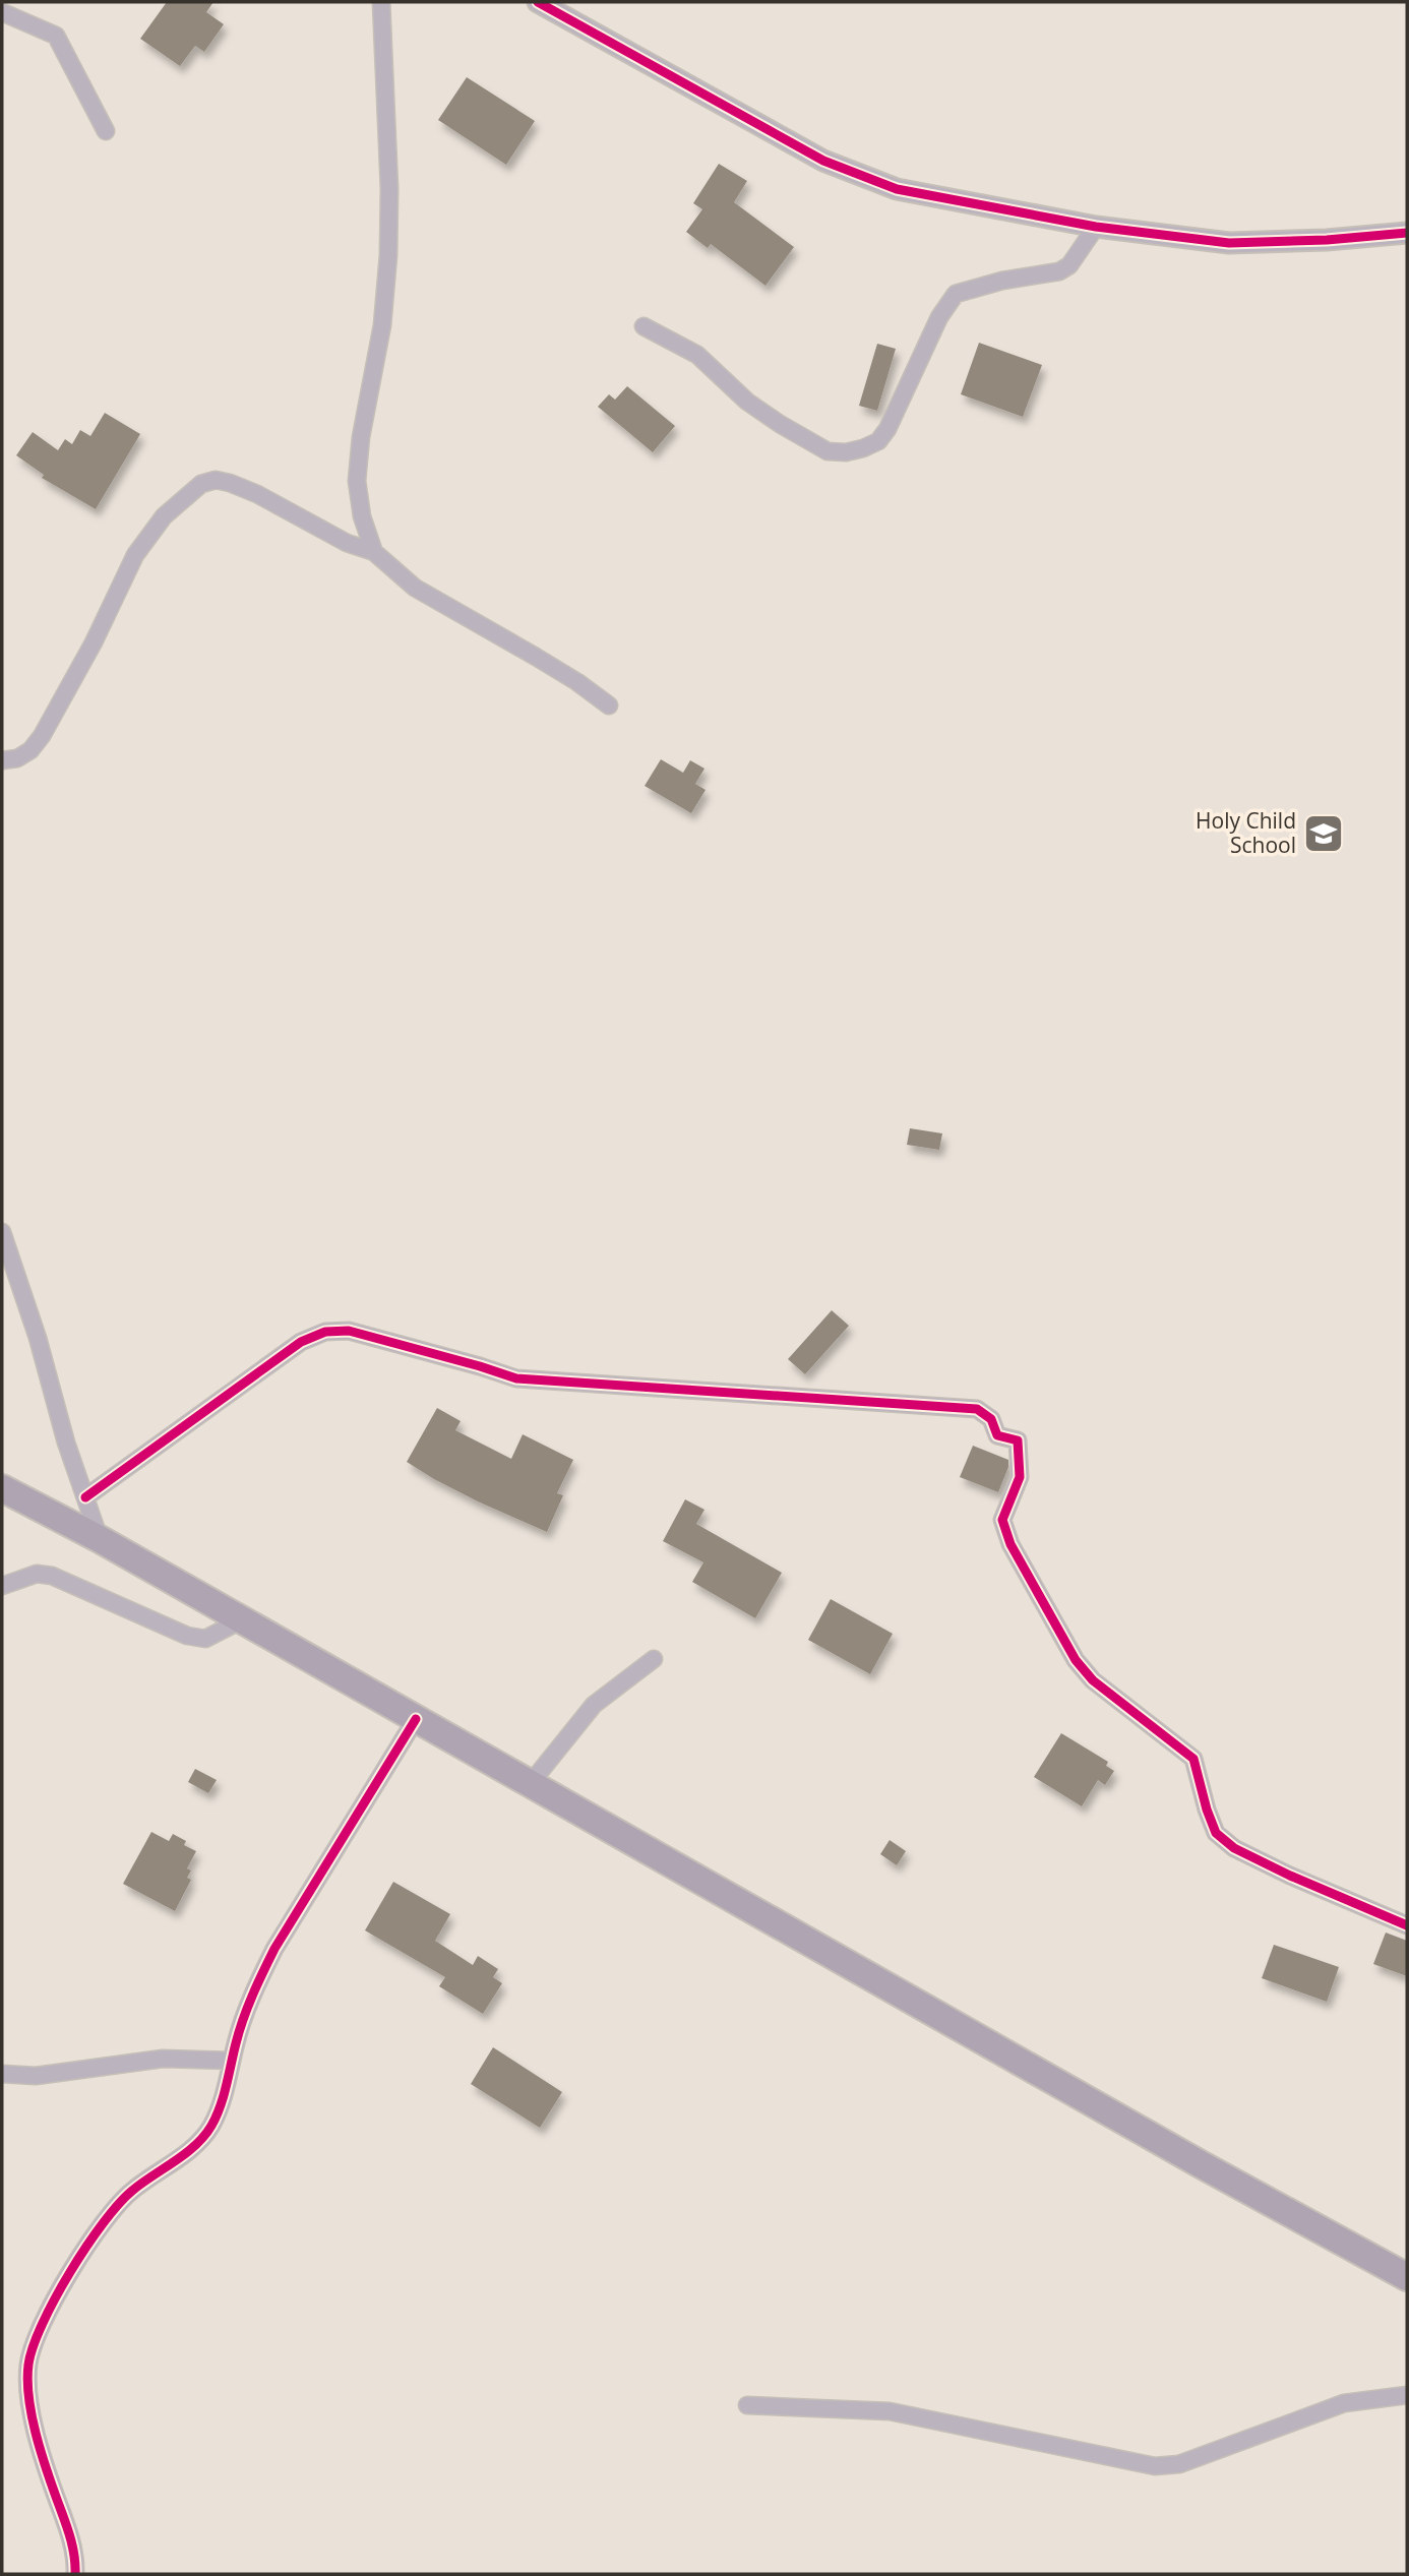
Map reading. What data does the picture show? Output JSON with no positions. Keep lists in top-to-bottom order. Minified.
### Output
{"places":{"school or university":["Holy Child School"]}}
